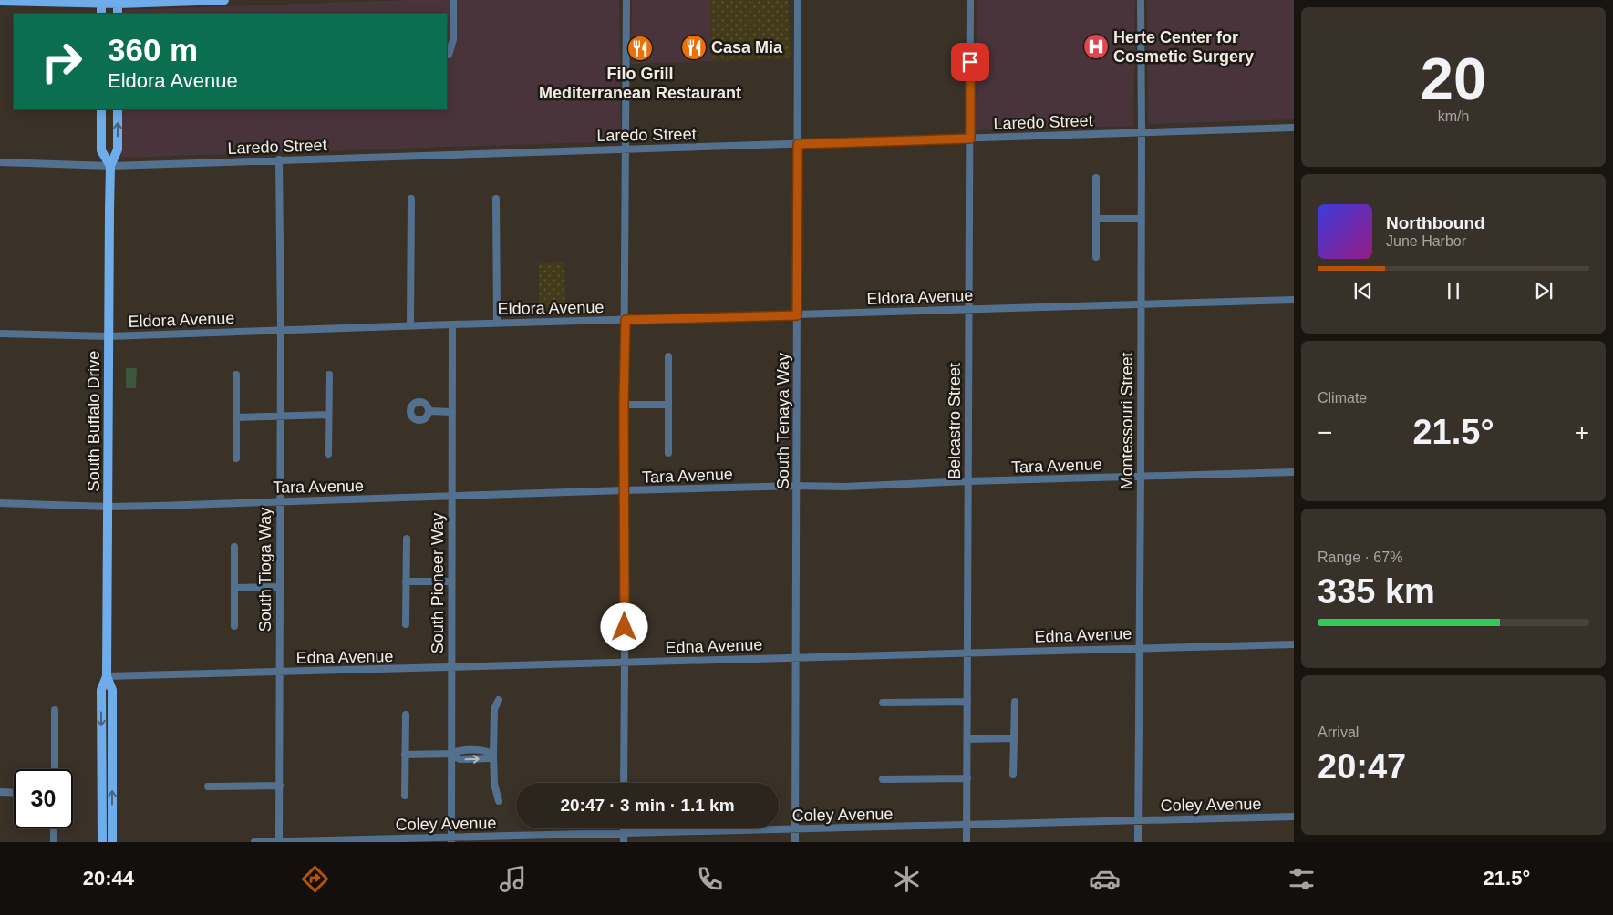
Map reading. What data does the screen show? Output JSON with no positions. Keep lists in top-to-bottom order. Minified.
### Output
{"streets":{"main road":["South Buffalo Drive"],"street":["Laredo Street","Eldora Avenue","South Tenaya Way","Belcastro Street","Montessouri Street","Tara Avenue","South Tioga Way","South Pioneer Way","Edna Avenue","Coley Avenue"]},"crossings":[["Laredo Street","South Buffalo Drive"],["Laredo Street","South Tenaya Way"],["Laredo Street","Belcastro Street"],["Laredo Street","Montessouri Street"],["Laredo Street","South Tioga Way"],["Eldora Avenue","South Buffalo Drive"],["Eldora Avenue","South Tenaya Way"],["Eldora Avenue","Belcastro Street"],["Eldora Avenue","Montessouri Street"],["Eldora Avenue","South Tioga Way"],["Eldora Avenue","South Pioneer Way"],["South Buffalo Drive","Tara Avenue"],["South Buffalo Drive","Edna Avenue"],["South Tenaya Way","Tara Avenue"],["South Tenaya Way","Edna Avenue"],["South Tenaya Way","Coley Avenue"],["Belcastro Street","Tara Avenue"],["Belcastro Street","Edna Avenue"],["Belcastro Street","Coley Avenue"],["Montessouri Street","Tara Avenue"],["Montessouri Street","Edna Avenue"],["Montessouri Street","Coley Avenue"],["Tara Avenue","South Tioga Way"],["Tara Avenue","South Pioneer Way"],["South Tioga Way","Edna Avenue"],["South Tioga Way","Coley Avenue"],["South Pioneer Way","Edna Avenue"],["South Pioneer Way","Coley Avenue"]],"places":{"hospital":["Herte Center for Cosmetic Surgery"],"restaurant":["Casa Mia","Filo Grill Mediterranean Restaurant"]},"page":{"tile":[["20","km/h"],"Climate",["Range · 67%","335 km"],["Arrival","20:47"]],"turn":["360 m","Eldora Avenue"],"song":["Northbound","June Harbor"],"heat":["−","21.5°","+"],"limit":"30","trip":"20:47 · 3 min · 1.1 km","tabs":["20:44","21.5°"]}}
